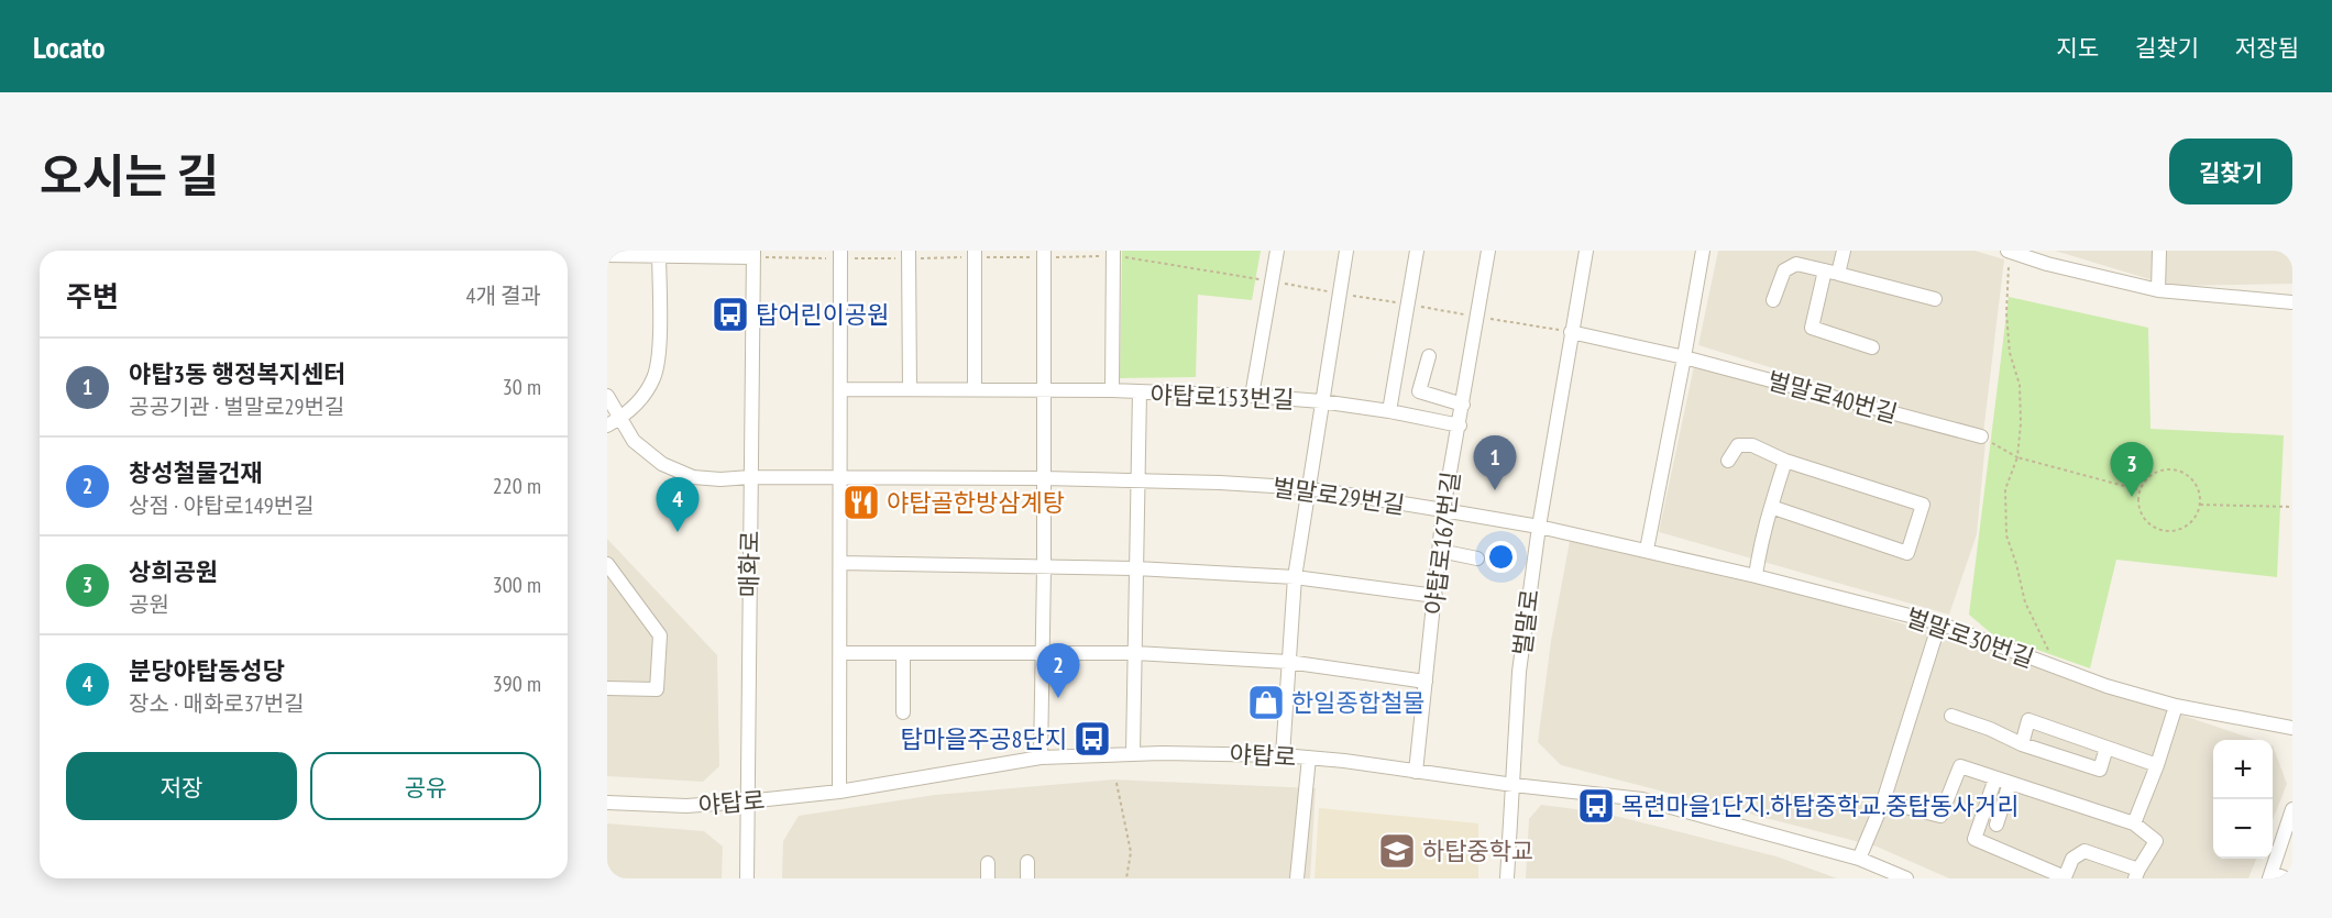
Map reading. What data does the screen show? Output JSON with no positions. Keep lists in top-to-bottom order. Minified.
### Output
{"streets":{"street":["야탑로153번길","벌말로40번길","벌말로29번길","야탑로167번길","매화로","벌말로","벌말로30번길","야탑로"]},"crossings":[["야탑로153번길","벌말로29번길"],["야탑로153번길","야탑로167번길"],["야탑로153번길","야탑로"],["벌말로40번길","벌말로"],["벌말로29번길","야탑로167번길"],["벌말로29번길","매화로"],["벌말로29번길","벌말로"],["벌말로29번길","벌말로30번길"],["야탑로167번길","야탑로"],["매화로","야탑로"],["벌말로","벌말로30번길"],["벌말로","야탑로"]],"places":{"bus stop":["탑어린이공원","탑마을주공8단지","목련마을1단지.하탑중학교.중탑동사거리"],"restaurant":["야탑골한방삼계탕"],"shop":["한일종합철물"],"school or university":["하탑중학교"]},"page":{"header":"Locato","nav":["지도","길찾기","저장됨"],"title":"오시는 길","buttons":["길찾기",["저장","공유"]],"heading":["주변","4개 결과"],"list":[{"mark":"1","name":"야탑3동 행정복지센터","note":"공공기관 · 벌말로29번길","value":"30 m"},{"mark":"2","name":"창성철물건재","note":"상점 · 야탑로149번길","value":"220 m"},{"mark":"3","name":"상희공원","note":"공원","value":"300 m"},{"mark":"4","name":"분당야탑동성당","note":"장소 · 매화로37번길","value":"390 m"}],"pins":["1","3","4","2"],"map_buttons":["+","−"]}}
